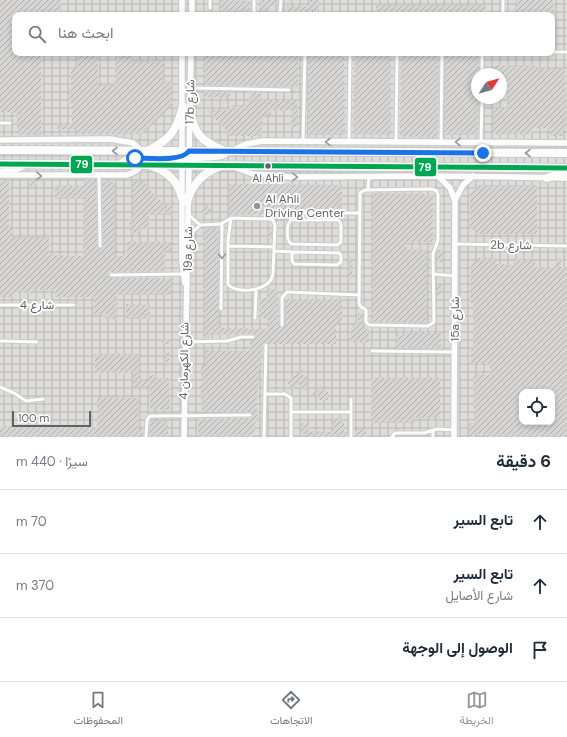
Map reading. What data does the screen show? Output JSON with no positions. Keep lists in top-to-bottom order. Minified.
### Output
{"streets":{"street":["17b شارع","19a شارع","15a شارع","شارع الكهرمان 4"],"lane":["2b شارع","شارع 4"]},"crossings":[["17b شارع","19a شارع"],["2b شارع","15a شارع"],["19a شارع","شارع الكهرمان 4"]],"places":["Al Ahli","Al Ahli Driving Center"],"lines":["transit line 79"],"scale_bar":"100 m","north":"top right","page":{"search":"ابحث هنا","scale":"100 m","heading":["6 دقيقة","سيرًا · 440 m"],"list":[["تابع السير","70 m"],["تابع السير","شارع الأصايل","370 m"],"الوصول إلى الوجهة"],"nav":["الخريطة","الاتجاهات","المحفوظات"]}}
